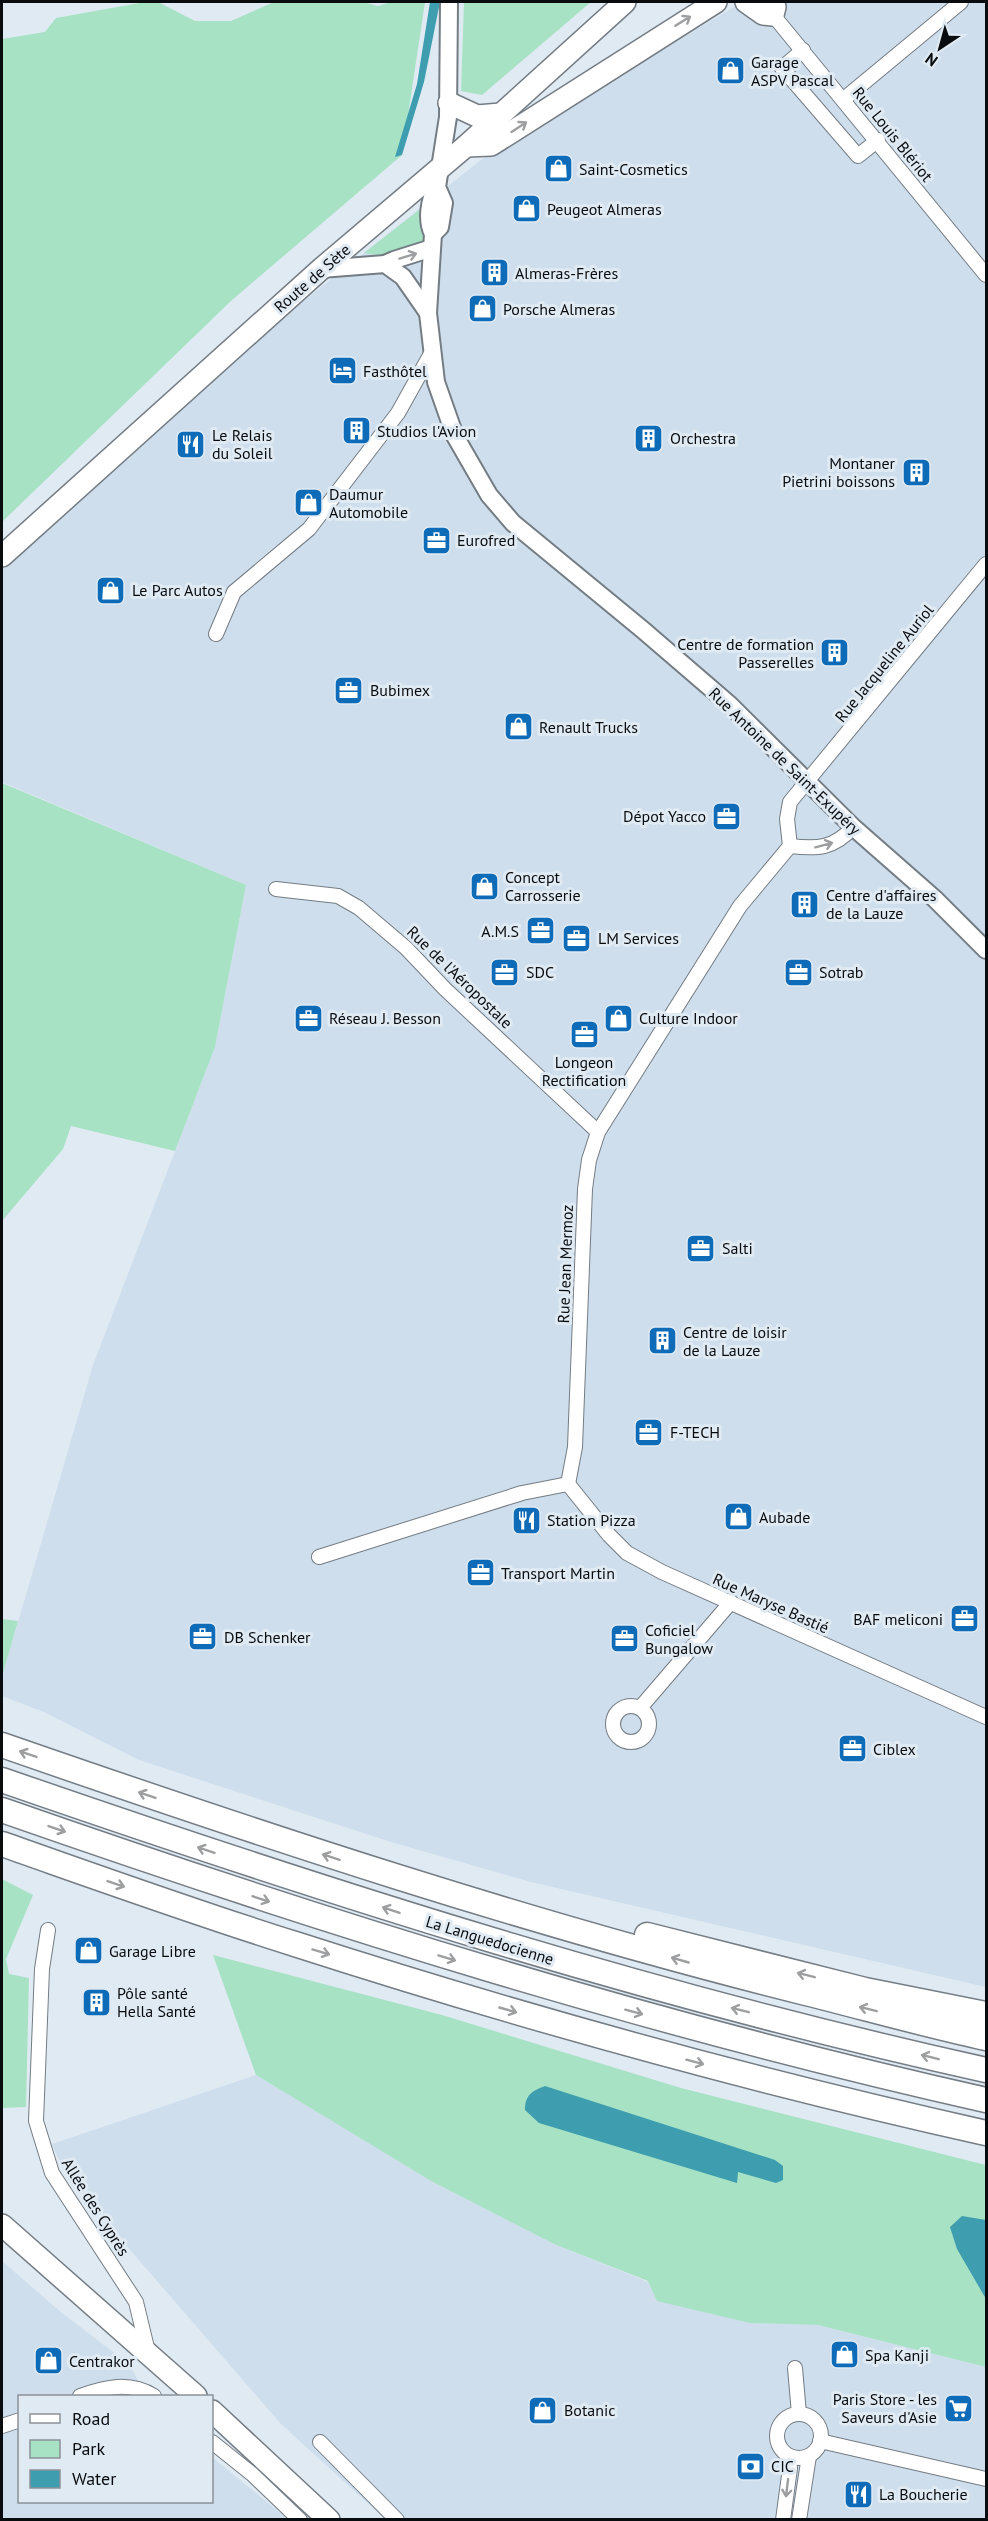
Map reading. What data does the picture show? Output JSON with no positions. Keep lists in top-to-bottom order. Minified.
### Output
{"streets":{"highway":["La Languedocienne"],"main road":["Route de Sète"],"street":["Rue Louis Blériot","Rue Jacqueline Auriol","Rue Antoine de Saint-Exupéry","Rue de l'Aéropostale","Rue Jean Mermoz","Rue Maryse Bastié","Allée des Cyprès"]},"crossings":[["Route de Sète","Rue Antoine de Saint-Exupéry"],["Rue Jacqueline Auriol","Rue Antoine de Saint-Exupéry"],["Rue de l'Aéropostale","Rue Jean Mermoz"],["Rue Jean Mermoz","Rue Maryse Bastié"]],"places":{"shop":["Garage ASPV Pascal","Saint-Cosmetics","Peugeot Almeras","Porsche Almeras","Daumur Automobile","Le Parc Autos","Renault Trucks","Concept Carrosserie","Culture Indoor","Aubade","Garage Libre","Spa Kanji","Centrakor","Botanic"],"building":["Almeras-Frères","Studios l'Avion","Orchestra","Montaner Pietrini boissons","Centre de formation Passerelles","Centre d'affaires de la Lauze","Centre de loisir de la Lauze","Pôle santé Hella Santé"],"hotel":["Fasthôtel"],"restaurant":["Le Relais du Soleil","Station Pizza","La Boucherie"],"office":["Eurofred","Bubimex","Dépot Yacco","A.M.S","LM Services","SDC","Sotrab","Réseau J. Besson","Longeon Rectification","Salti","F-TECH","Transport Martin","BAF meliconi","DB Schenker","Coficiel Bungalow","Ciblex"],"supermarket":["Paris Store - les Saveurs d'Asie"],"bank":["CIC"]},"legend":["Road","Park","Water"],"north":"bottom left"}
